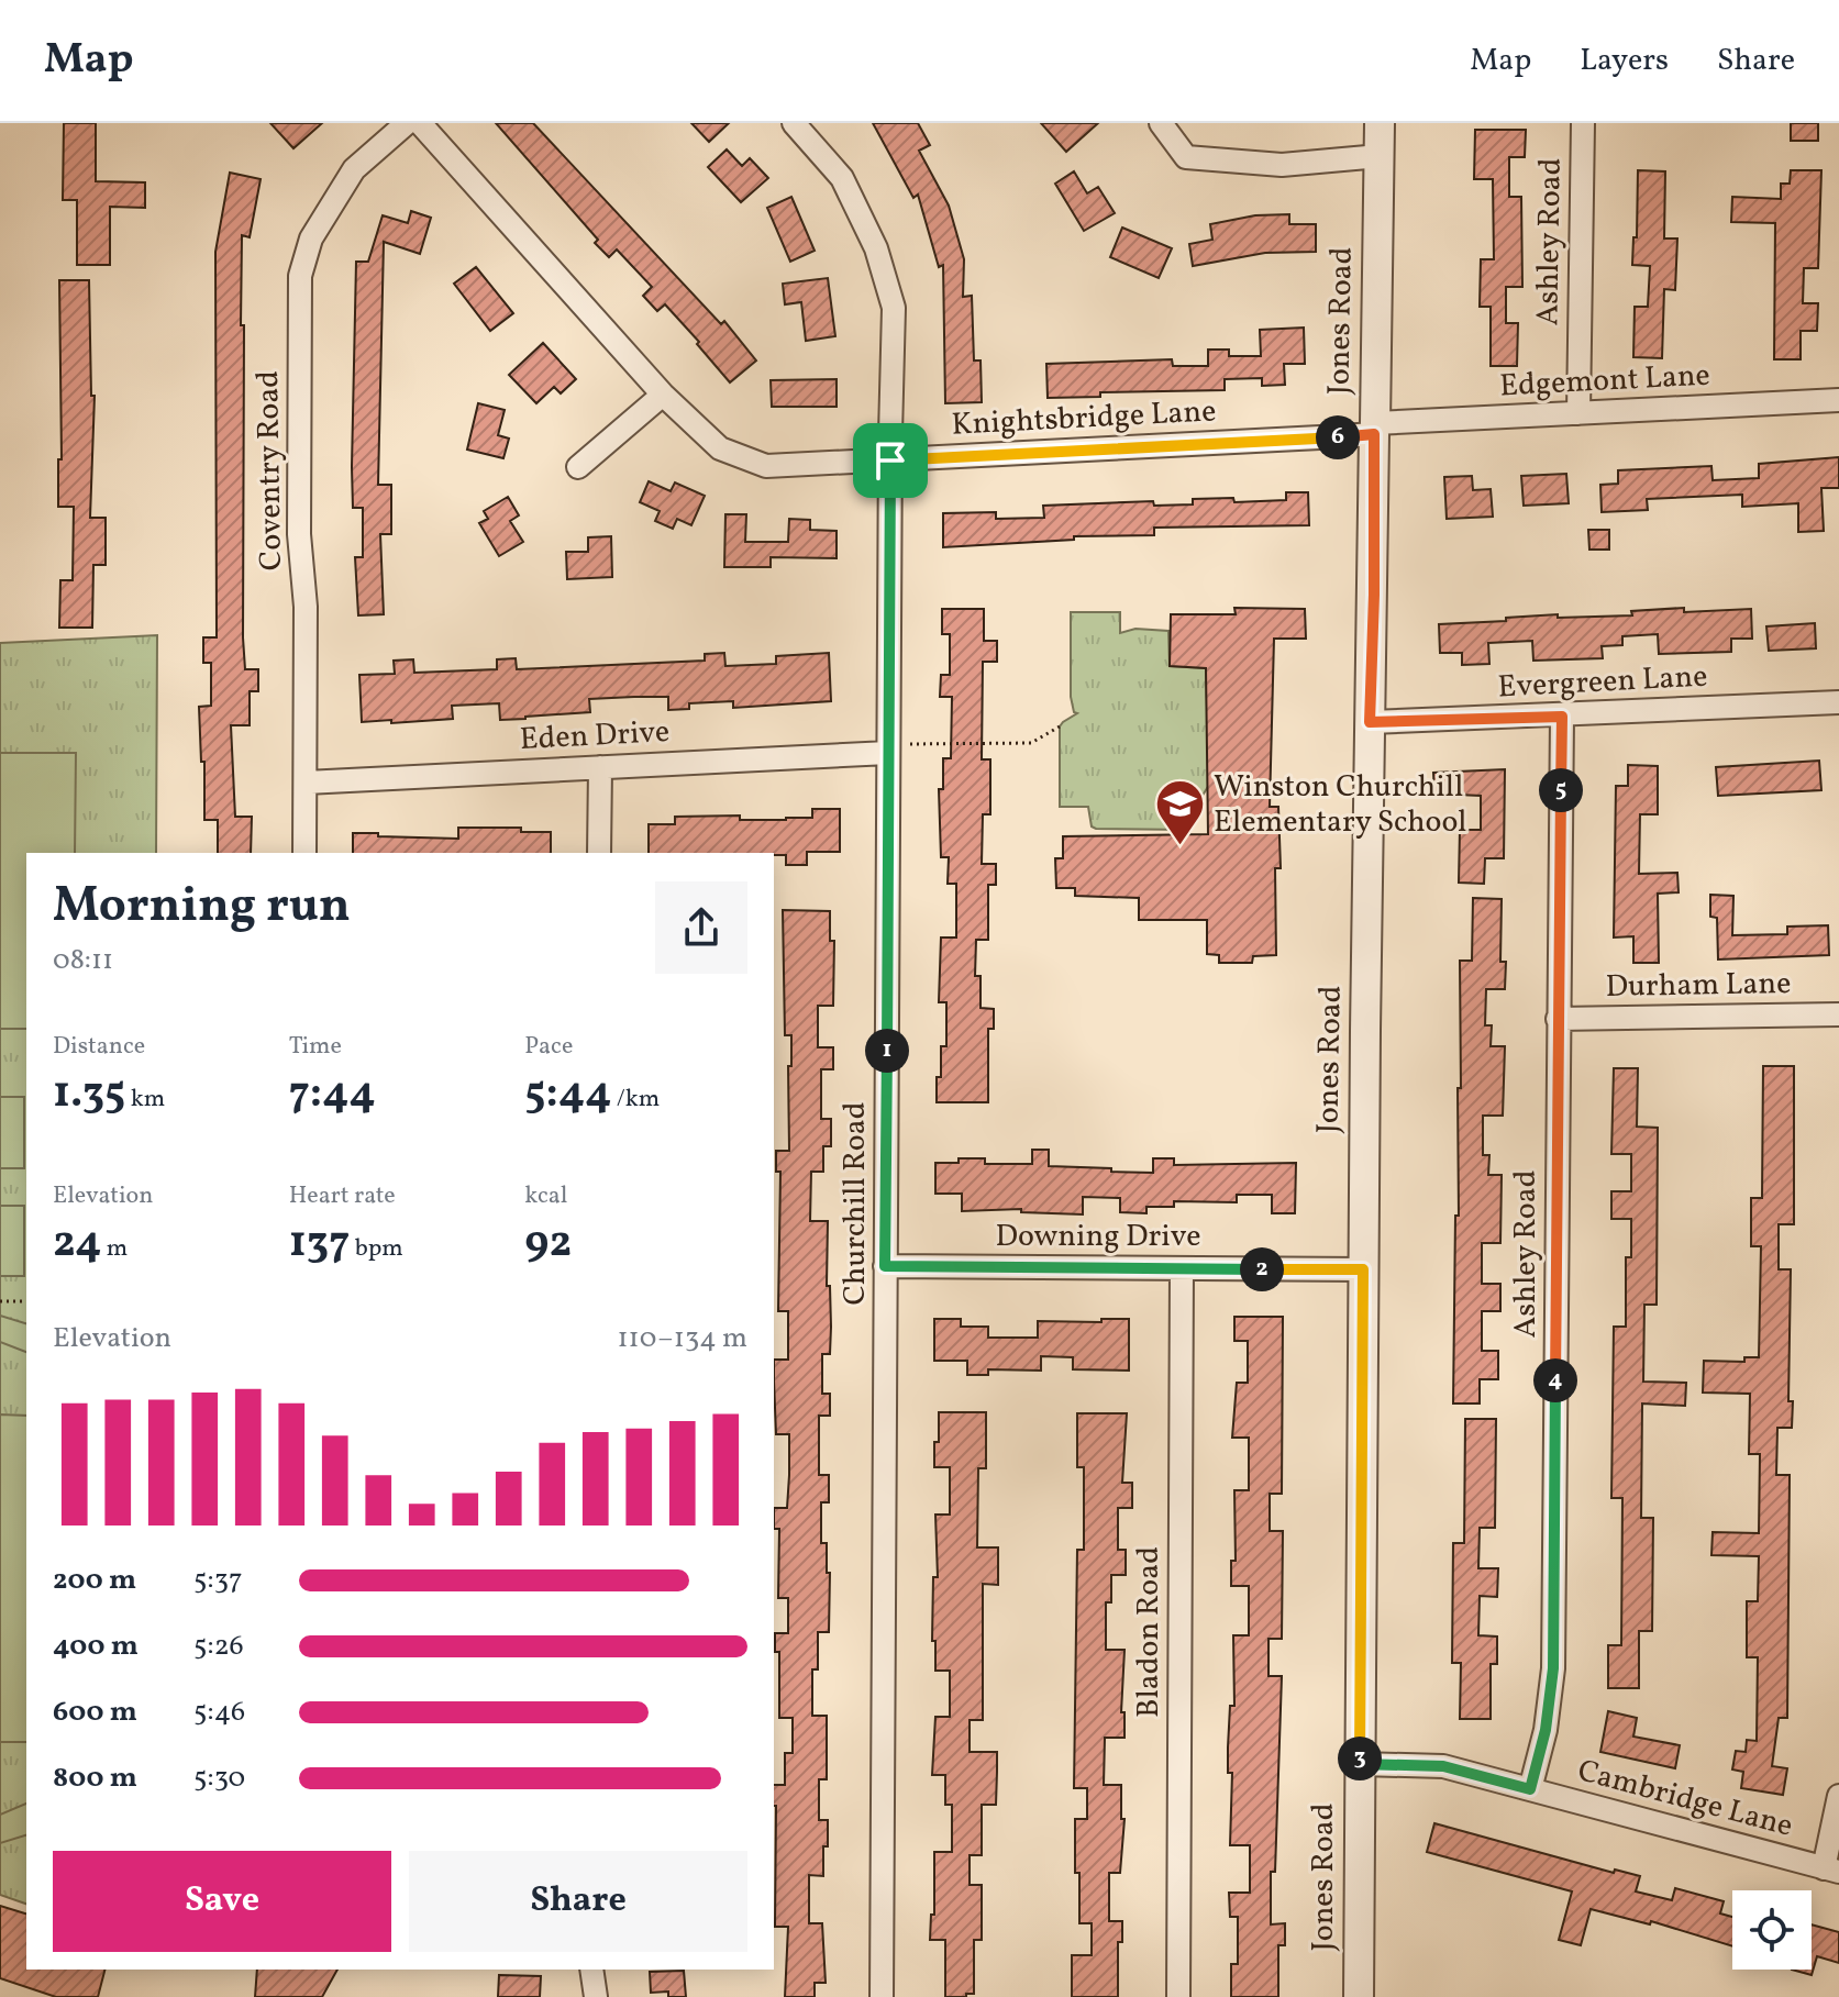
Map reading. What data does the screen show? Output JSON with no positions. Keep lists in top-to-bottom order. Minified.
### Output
{"streets":{"street":["Ashley Road","Jones Road","Edgemont Lane","Knightsbridge Lane","Coventry Road","Evergreen Lane","Eden Drive","Durham Lane","Churchill Road","Downing Drive","Bladon Road","Cambridge Lane"]},"crossings":[["Ashley Road","Edgemont Lane"],["Ashley Road","Evergreen Lane"],["Ashley Road","Durham Lane"],["Ashley Road","Cambridge Lane"],["Jones Road","Edgemont Lane"],["Jones Road","Knightsbridge Lane"],["Jones Road","Evergreen Lane"],["Jones Road","Downing Drive"],["Jones Road","Cambridge Lane"],["Edgemont Lane","Knightsbridge Lane"],["Knightsbridge Lane","Churchill Road"],["Coventry Road","Eden Drive"],["Eden Drive","Churchill Road"],["Churchill Road","Downing Drive"],["Downing Drive","Bladon Road"]],"places":{"school or university":["Winston Churchill Elementary School"]},"page":{"header":"Map","nav":["Map","Layers","Share"],"pins":["6","5","1","2","4","3"],"heading":["Morning run","08:11"],"stats":[["Distance","1.35 km"],["Time","7:44"],["Pace","5:44 /km"],["Elevation","24 m"],["Heart rate","137 bpm"],["kcal","92"]],"chart":["Elevation","110–134 m"],"list":[{"name":"200 m","note":"5:37"},{"name":"400 m","note":"5:26"},{"name":"600 m","note":"5:46"},{"name":"800 m","note":"5:30"}],"buttons":["Save","Share"]}}
